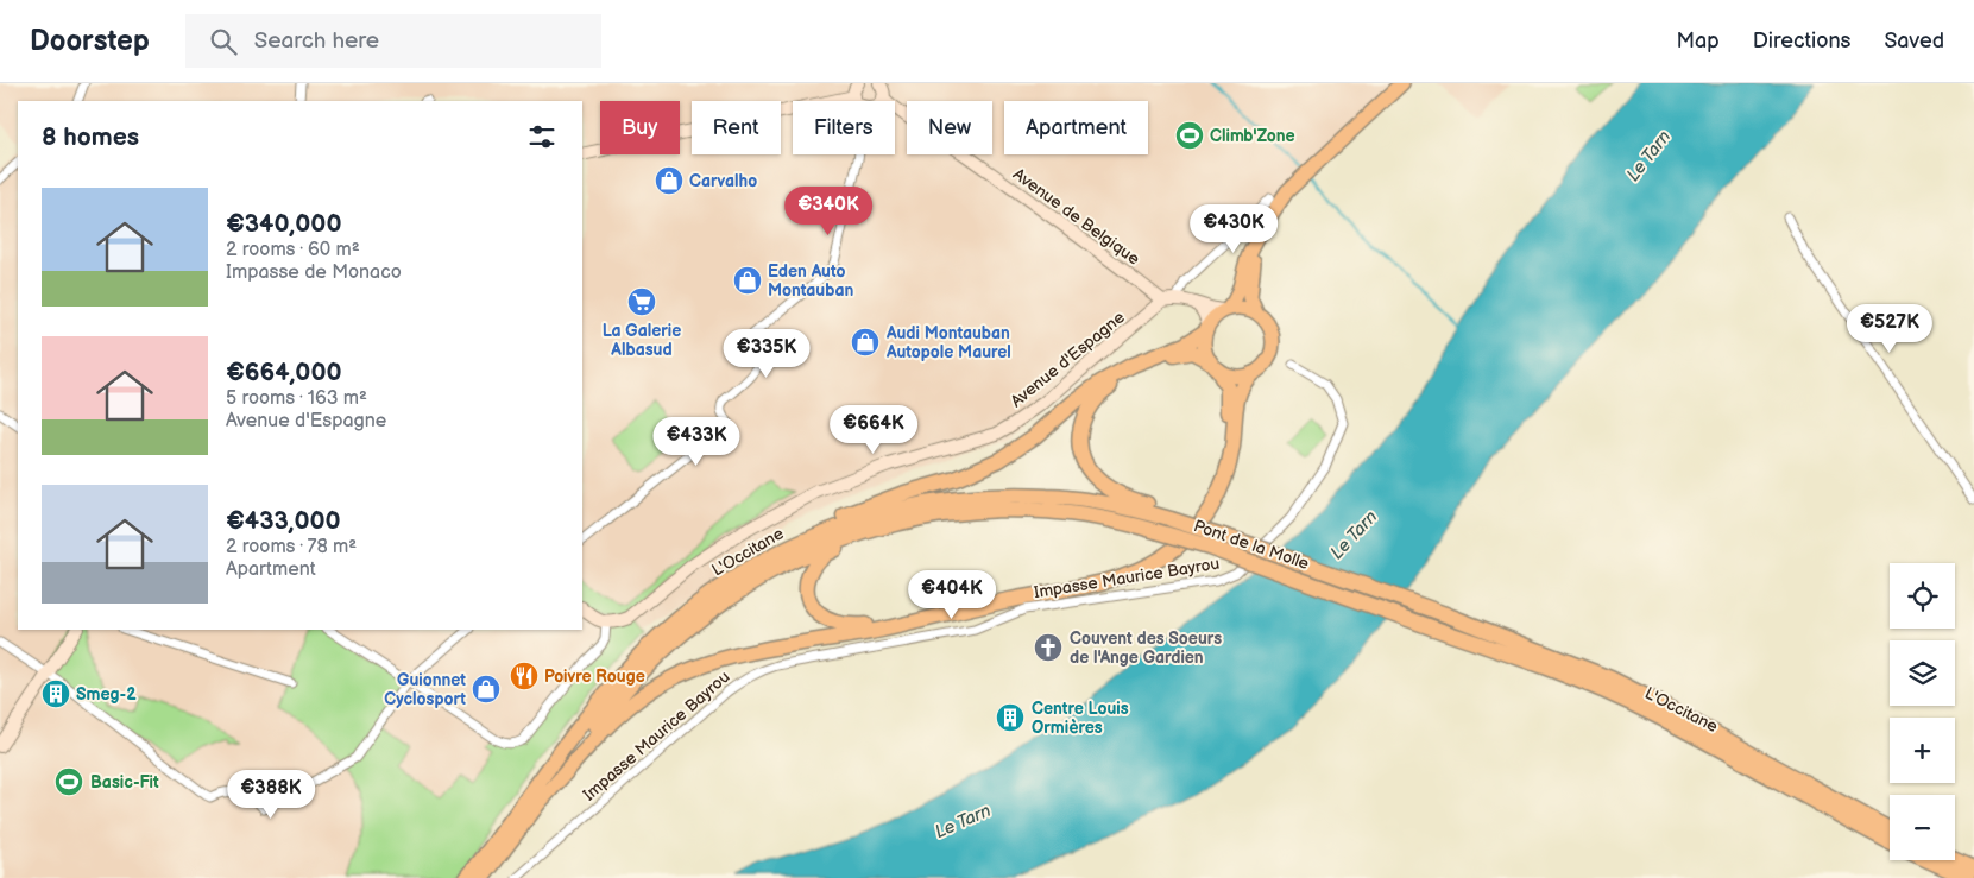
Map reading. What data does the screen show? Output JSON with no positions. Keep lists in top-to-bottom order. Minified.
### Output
{"streets":{"highway":["Pont de la Molle","L'Occitane"],"street":["Avenue de Belgique","Avenue d'Espagne","Impasse Maurice Bayrou"]},"crossings":[["Avenue de Belgique","Avenue d'Espagne"],["Pont de la Molle","L'Occitane"]],"water":["Le Tarn"],"places":{"sports":["Climb'Zone","Basic-Fit"],"shop":["Carvalho","Eden Auto Montauban","Audi Montauban Autopole Maurel","Guionnet Cyclosport"],"supermarket":["La Galerie Albasud"],"church":["Couvent des Soeurs de l'Ange Gardien"],"restaurant":["Poivre Rouge"],"building":["Smeg-2","Centre Louis Ormières"]},"page":{"header":"Doorstep","search":"Search here","nav":["Map","Directions","Saved"],"chip":["Buy","Rent","Filters","New","Apartment"],"heading":"8 homes","list":[{"name":"€340,000","note":"2 rooms · 60 m² · Impasse de Monaco"},{"name":"€664,000","note":"5 rooms · 163 m² · Avenue d'Espagne"},{"name":"€433,000","note":"2 rooms · 78 m² · Apartment"}],"price":["€340K","€430K","€527K","€335K","€664K","€433K","€404K","€388K"],"map_buttons":["+","−"]}}
